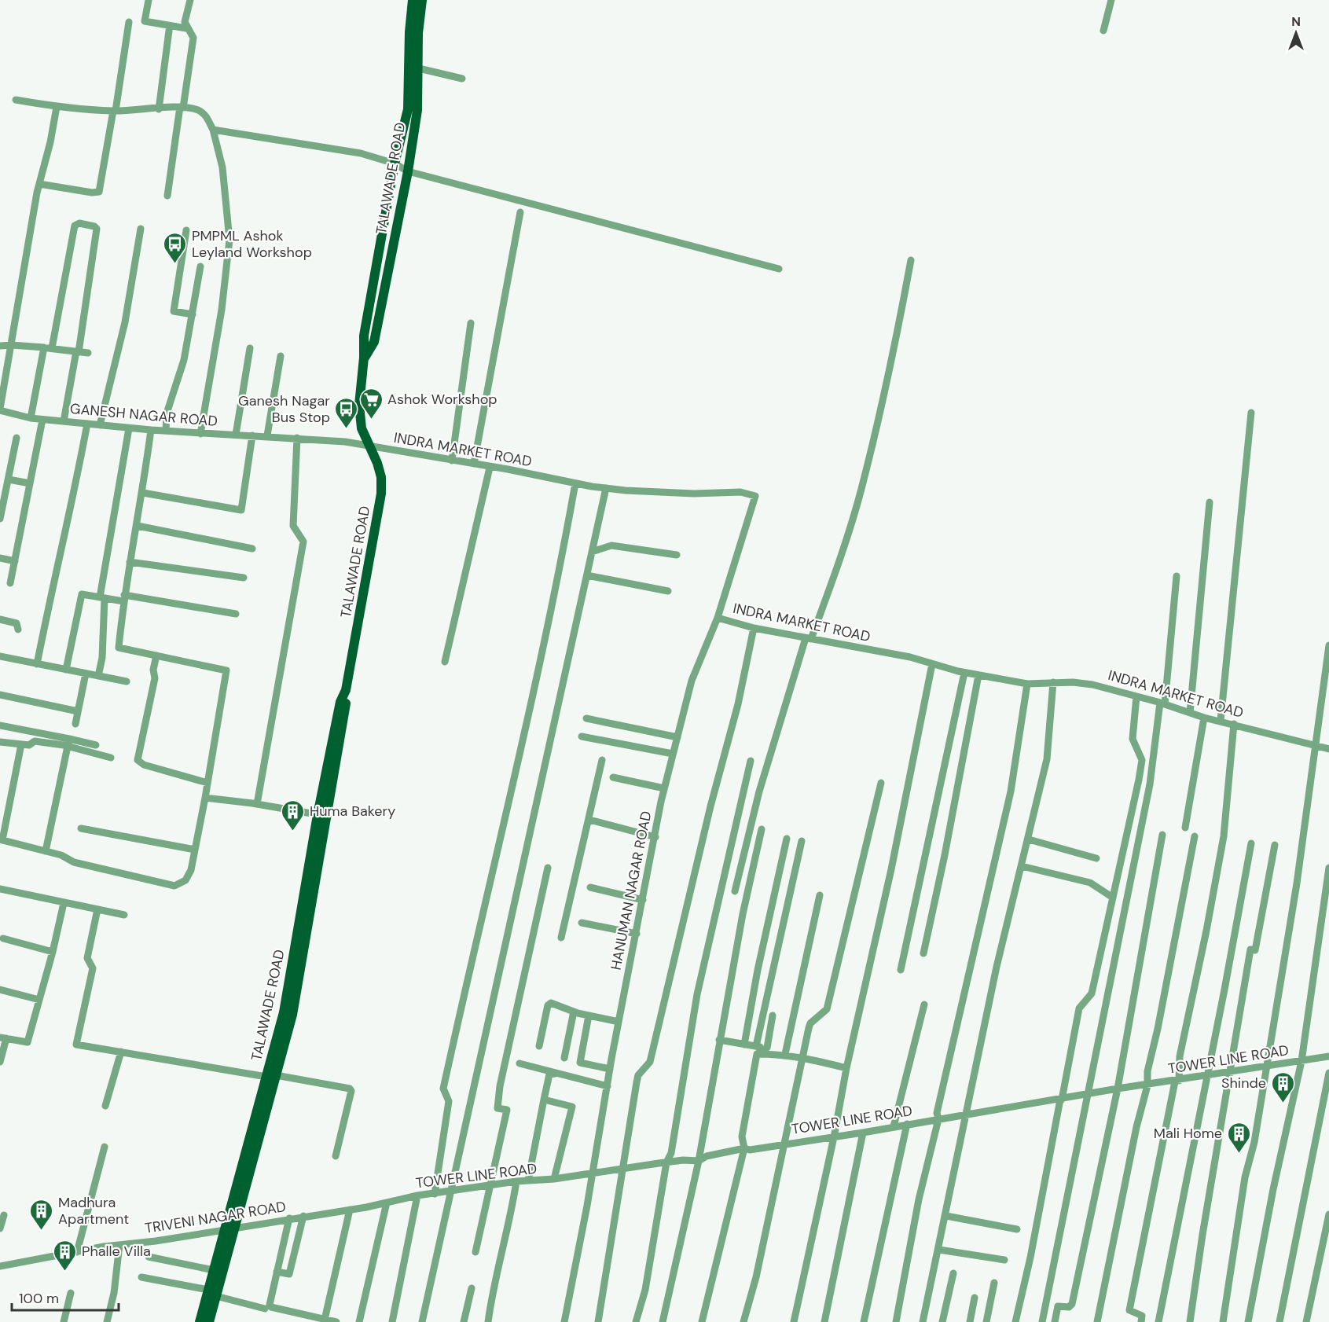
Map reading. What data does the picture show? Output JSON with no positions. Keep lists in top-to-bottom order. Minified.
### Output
{"streets":{"main road":["TALAWADE ROAD"],"street":["GANESH NAGAR ROAD","INDRA MARKET ROAD","HANUMAN NAGAR ROAD","TOWER LINE ROAD","TRIVENI NAGAR ROAD"]},"crossings":[["TALAWADE ROAD","GANESH NAGAR ROAD"],["TALAWADE ROAD","INDRA MARKET ROAD"],["TALAWADE ROAD","TRIVENI NAGAR ROAD"],["GANESH NAGAR ROAD","INDRA MARKET ROAD"],["INDRA MARKET ROAD","HANUMAN NAGAR ROAD"],["HANUMAN NAGAR ROAD","TOWER LINE ROAD"],["TOWER LINE ROAD","TRIVENI NAGAR ROAD"]],"places":{"bus stop":["PMPML Ashok Leyland Workshop","Ganesh Nagar Bus Stop"],"supermarket":["Ashok Workshop"],"building":["Huma Bakery","Shinde","Mali Home","Madhura Apartment","Phalle Villa"]},"scale_bar":"100 m","north":"top"}
